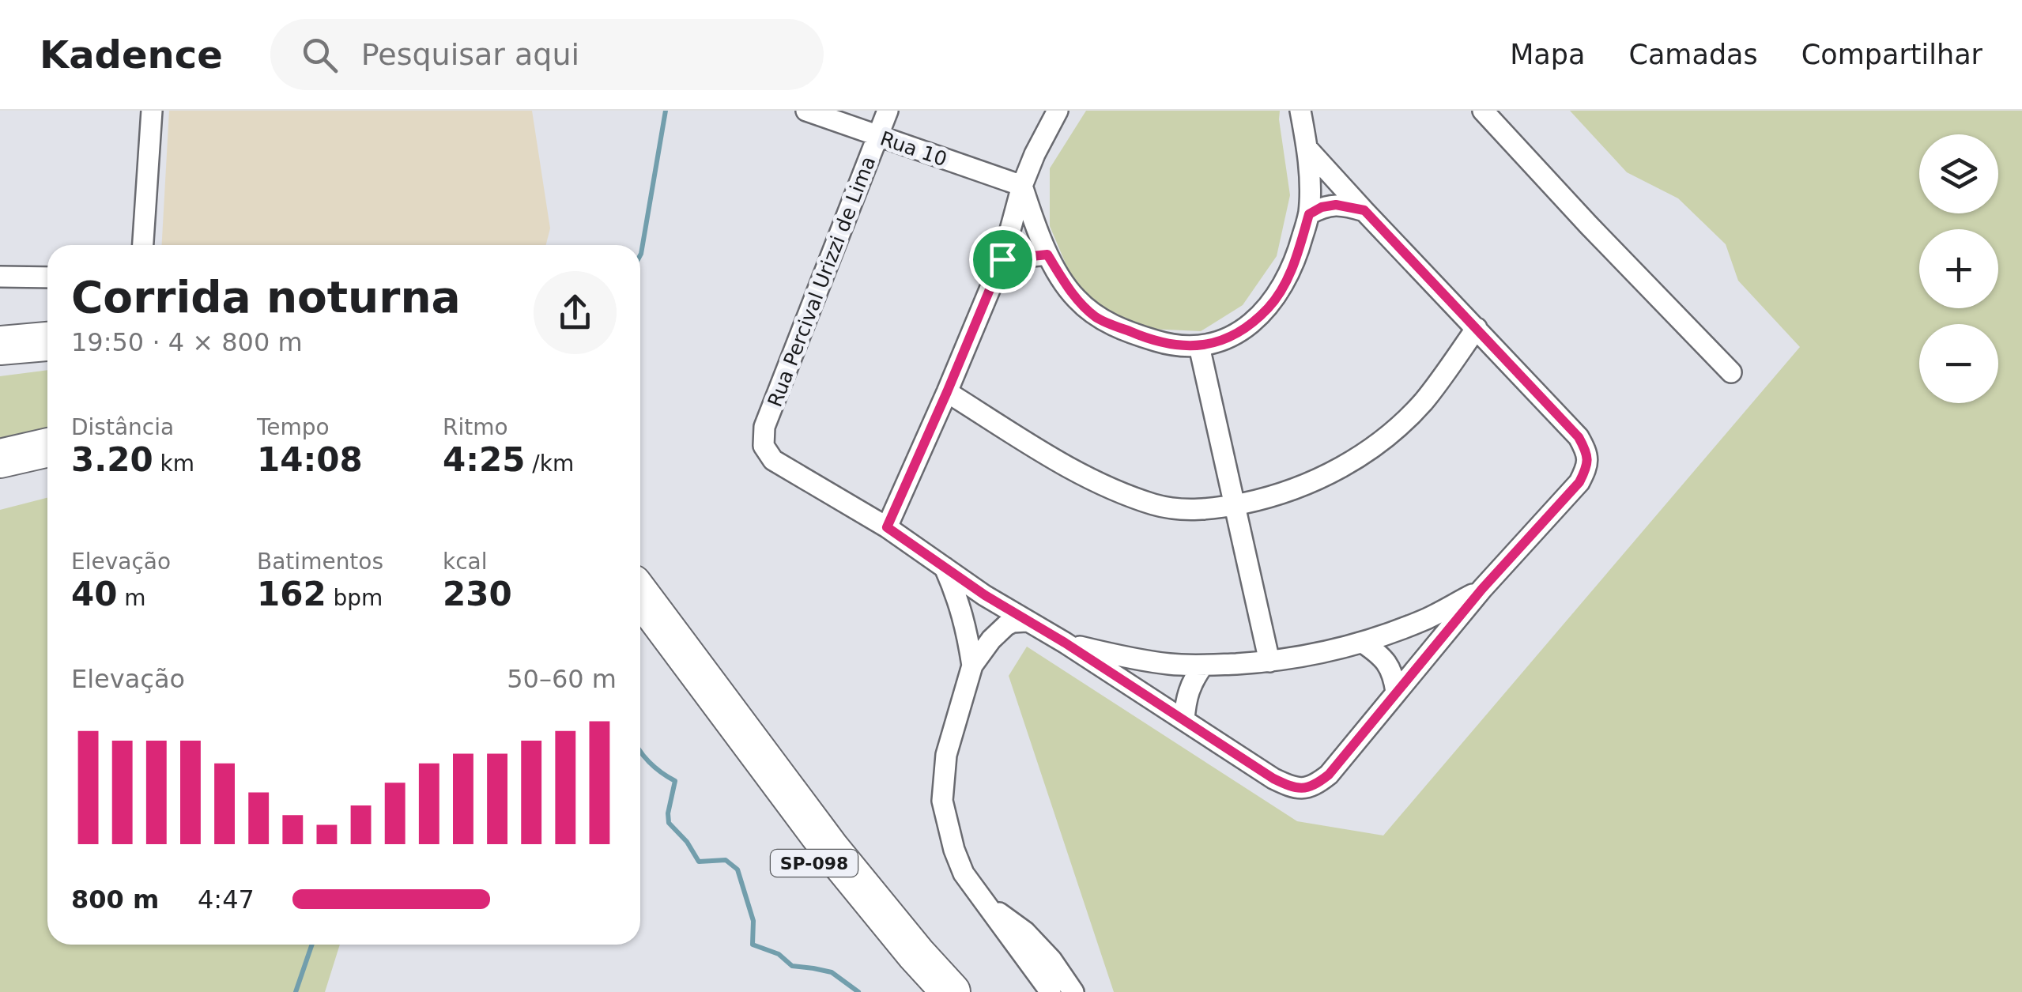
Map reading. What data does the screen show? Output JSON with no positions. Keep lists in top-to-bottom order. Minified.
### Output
{"streets":{"highway":["SP-098"],"street":["Rua 10","Rua Percival Urizzi de Lima"]},"crossings":[["Rua 10","Rua Percival Urizzi de Lima"]],"page":{"header":"Kadence","search":"Pesquisar aqui","nav":["Mapa","Camadas","Compartilhar"],"map_buttons":["+","−"],"heading":["Corrida noturna","19:50 · 4 × 800 m"],"stats":[["Distância","3.20 km"],["Tempo","14:08"],["Ritmo","4:25 /km"],["Elevação","40 m"],["Batimentos","162 bpm"],["kcal","230"]],"chart":["Elevação","50–60 m"],"list":[{"name":"800 m","note":"4:47"}]}}
